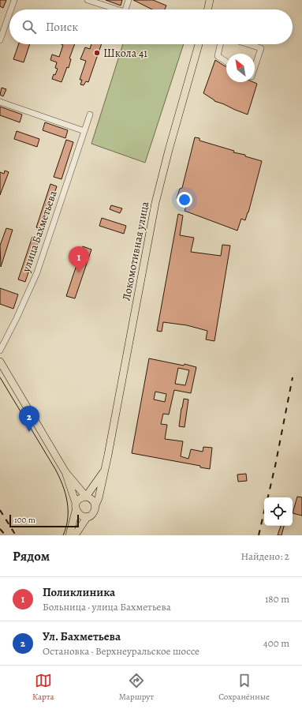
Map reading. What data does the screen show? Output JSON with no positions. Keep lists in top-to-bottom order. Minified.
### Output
{"streets":{"main road":["Локомотивная улица"],"street":["улица Бахметьева"]},"places":["Школа 41"],"scale_bar":"100 m","north":"top left","page":{"search":"Поиск","pins":["1","2"],"scale":"100 m","heading":["Рядом","Найдено: 2"],"list":[{"mark":"1","name":"Поликлиника","note":"Больница · улица Бахметьева","value":"180 m"},{"mark":"2","name":"Ул. Бахметьева","note":"Остановка · Верхнеуральское шоссе","value":"400 m"}],"nav":["Карта","Маршрут","Сохранённые"]}}
